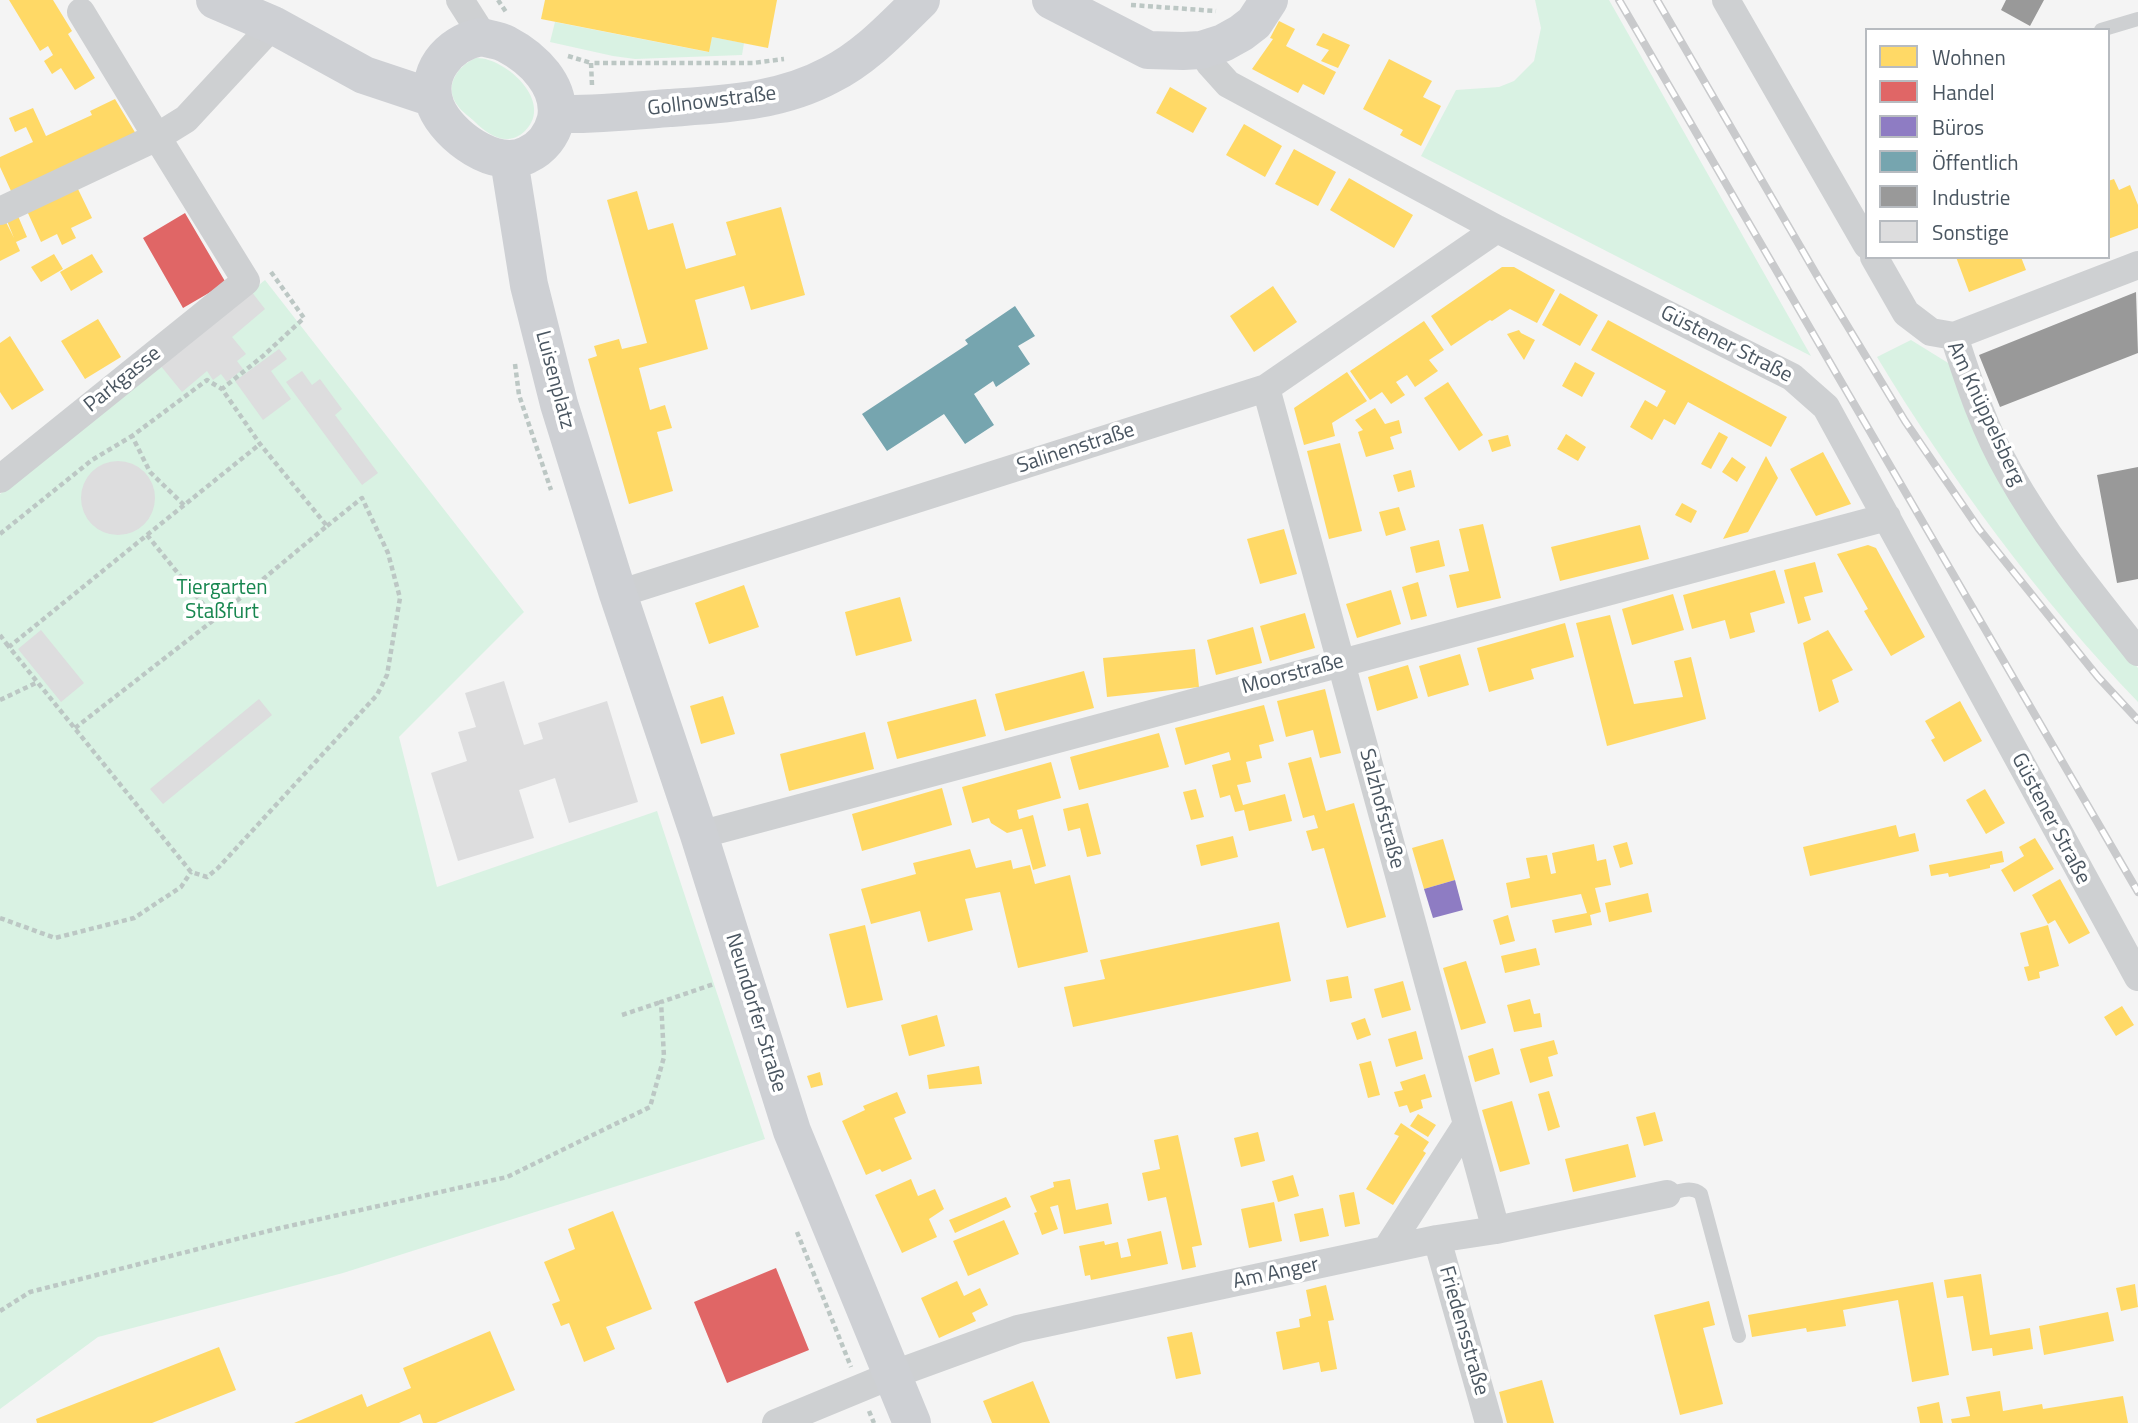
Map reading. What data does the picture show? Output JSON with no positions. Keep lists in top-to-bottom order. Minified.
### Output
{"streets":{"main road":["Gollnowstraße","Luisenplatz","Neundorfer Straße"],"street":["Güstener Straße","Parkgasse","Am Knüppelsberg","Salinenstraße","Moorstraße","Salzhofstraße","Am Anger","Friedensstraße"]},"crossings":[["Gollnowstraße","Luisenplatz"],["Güstener Straße","Salinenstraße"],["Güstener Straße","Moorstraße"],["Luisenplatz","Salinenstraße"],["Luisenplatz","Neundorfer Straße"],["Salinenstraße","Salzhofstraße"],["Salinenstraße","Neundorfer Straße"],["Moorstraße","Salzhofstraße"],["Moorstraße","Neundorfer Straße"],["Salzhofstraße","Am Anger"],["Neundorfer Straße","Am Anger"],["Am Anger","Friedensstraße"]],"parks":["Tiergarten Staßfurt"],"legend":["Wohnen","Handel","Büros","Öffentlich","Industrie","Sonstige"]}
